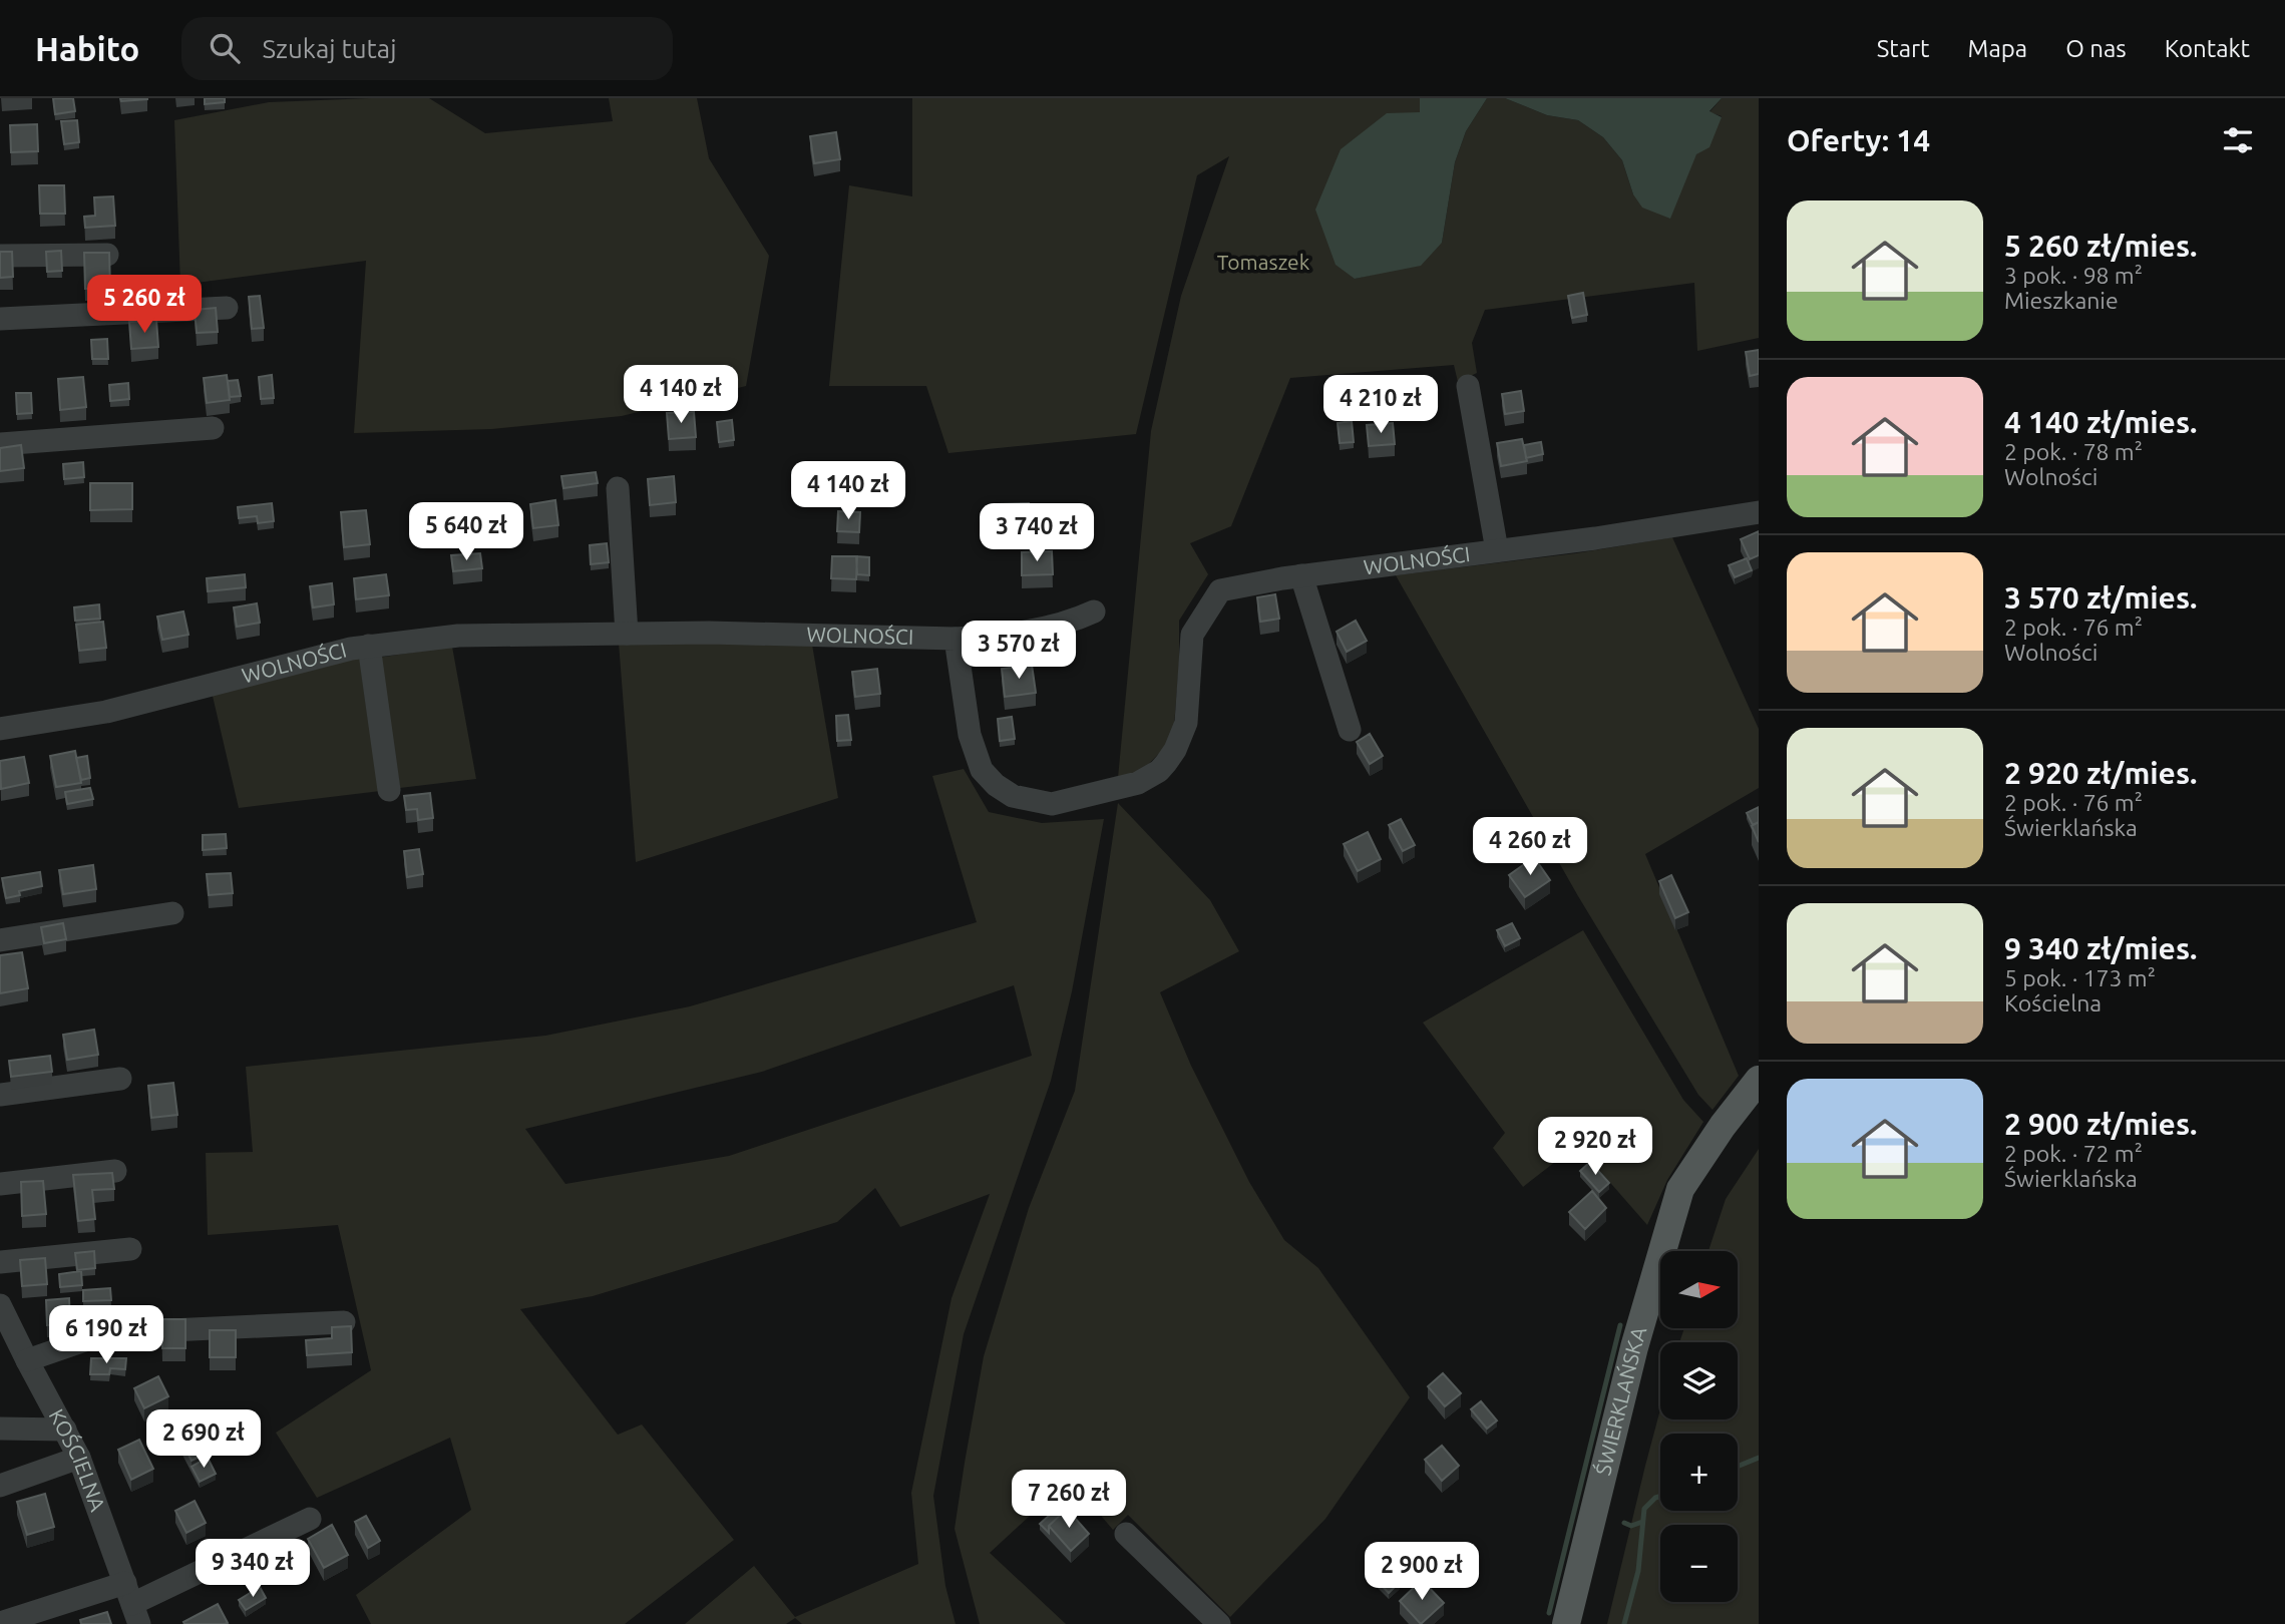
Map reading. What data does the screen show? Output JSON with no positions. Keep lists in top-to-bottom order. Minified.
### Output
{"streets":{"main road":["ŚWIERKLAŃSKA"],"street":["WOLNOŚCI","KOŚCIELNA"]},"parks":["Tomaszek"],"north":"right","page":{"header":"Habito","search":"Szukaj tutaj","nav":["Start","Mapa","O nas","Kontakt"],"heading":"Oferty: 14","list":[{"name":"5 260 zł/mies.","note":"3 pok. · 98 m² · Mieszkanie"},{"name":"4 140 zł/mies.","note":"2 pok. · 78 m² · Wolności"},{"name":"3 570 zł/mies.","note":"2 pok. · 76 m² · Wolności"},{"name":"2 920 zł/mies.","note":"2 pok. · 76 m² · Świerklańska"},{"name":"9 340 zł/mies.","note":"5 pok. · 173 m² · Kościelna"},{"name":"2 900 zł/mies.","note":"2 pok. · 72 m² · Świerklańska"}],"price":["5 260 zł","4 140 zł","4 210 zł","4 140 zł","5 640 zł","3 740 zł","3 570 zł","4 260 zł","2 920 zł","6 190 zł","2 690 zł","7 260 zł","9 340 zł","2 900 zł"],"map_buttons":["+","−"]}}
